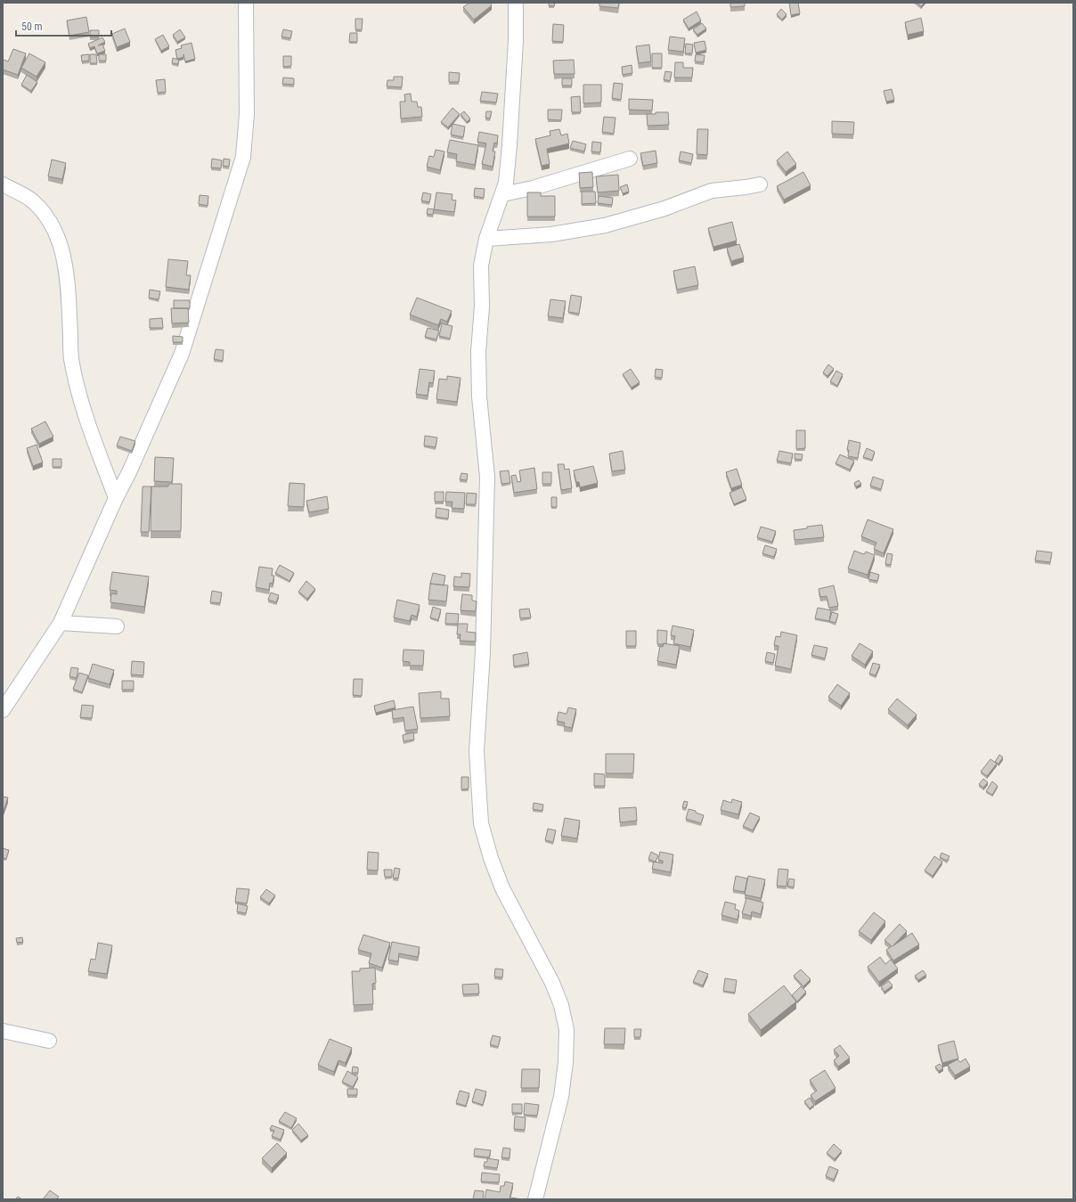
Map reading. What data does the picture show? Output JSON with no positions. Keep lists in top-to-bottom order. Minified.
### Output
{"scale_bar":"50 m"}
